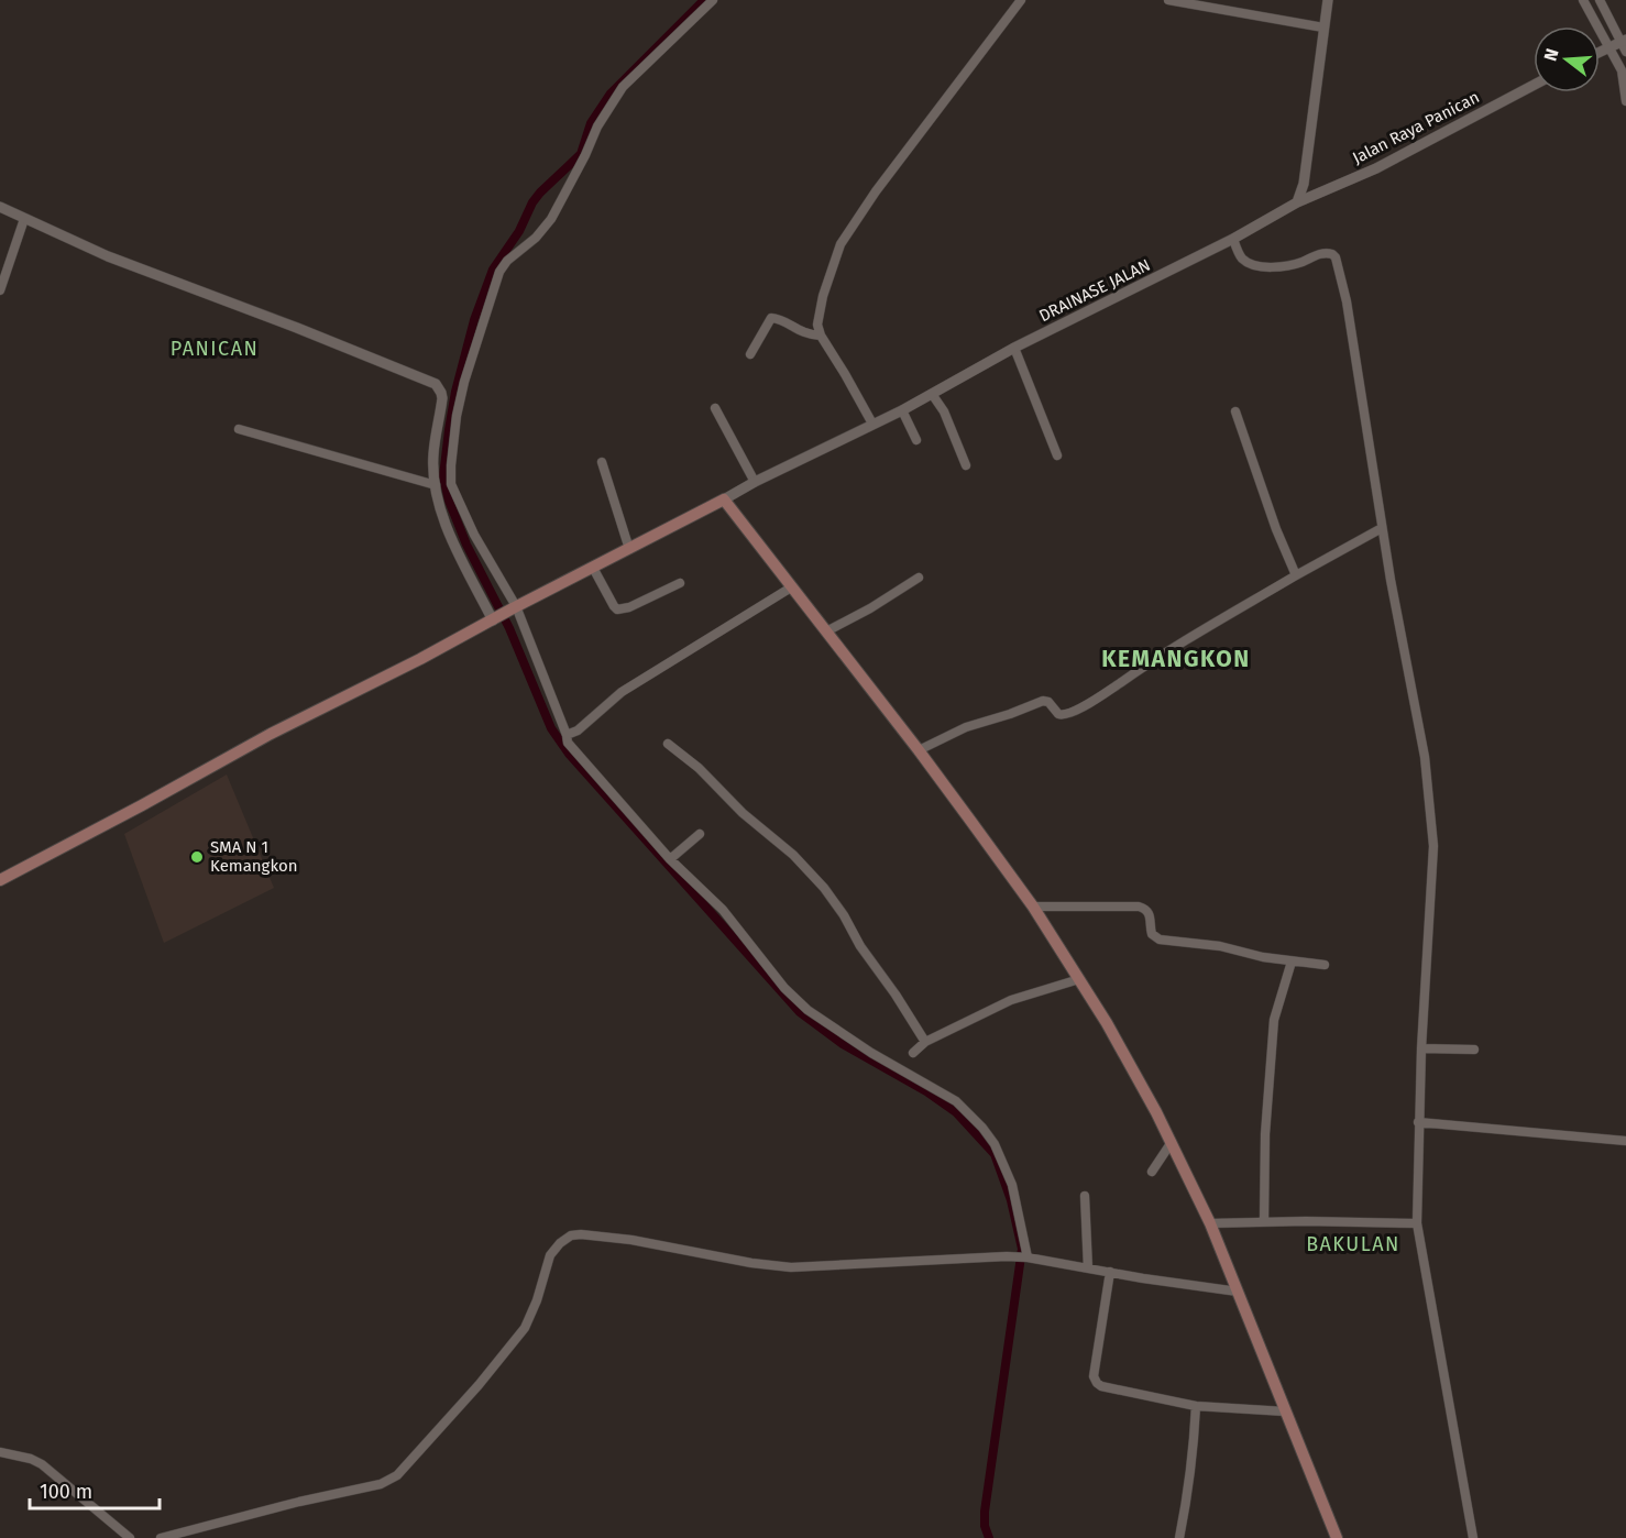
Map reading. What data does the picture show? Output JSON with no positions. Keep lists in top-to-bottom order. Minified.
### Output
{"streets":{"street":["Jalan Raya Panican","DRAINASE JALAN"]},"crossings":[["Jalan Raya Panican","DRAINASE JALAN"]],"districts":["PANICAN","KEMANGKON","BAKULAN"],"places":["SMA N 1 Kemangkon"],"scale_bar":"100 m","north":"left"}
